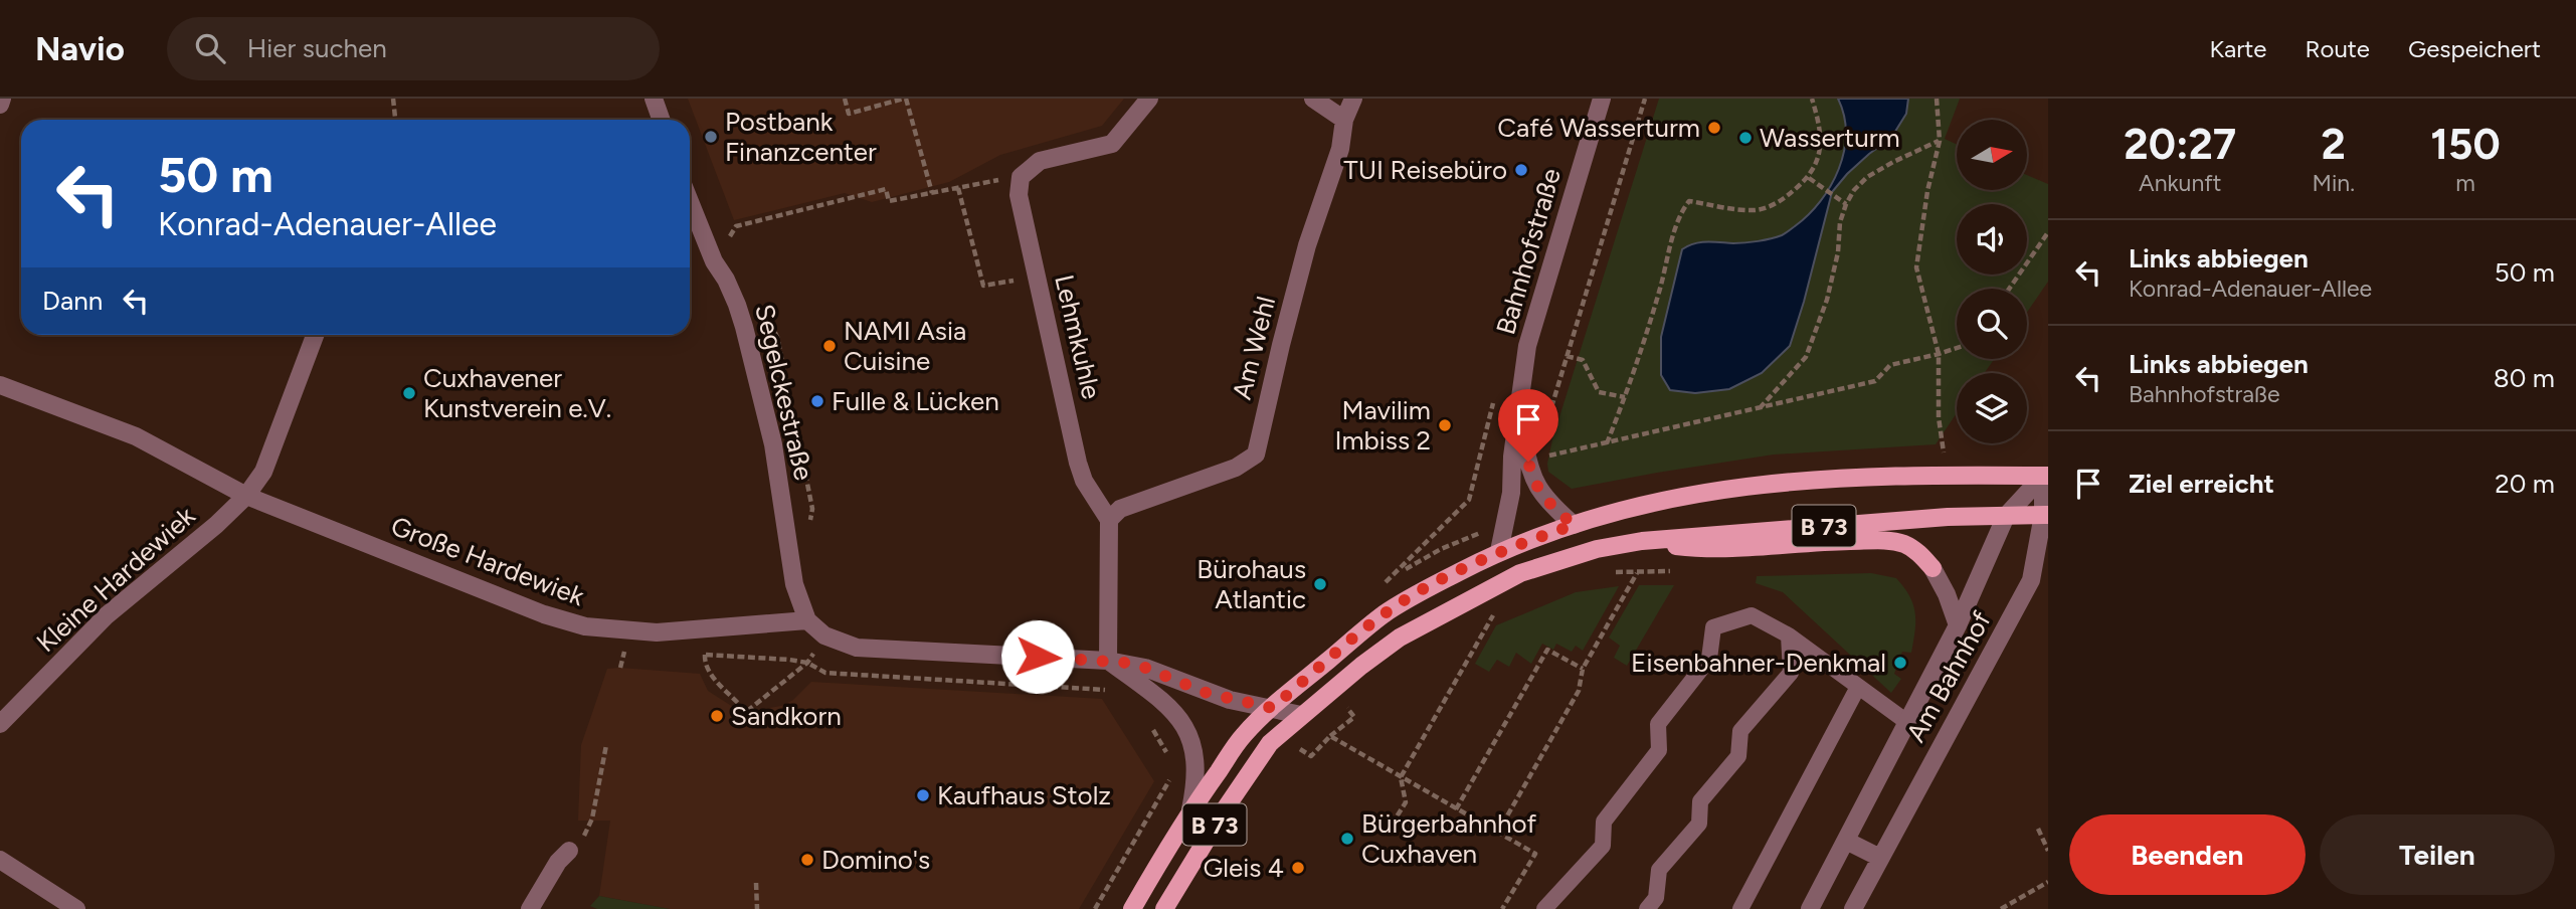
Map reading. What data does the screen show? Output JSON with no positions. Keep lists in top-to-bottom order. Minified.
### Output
{"streets":{"main road":["B 73"],"street":["Bahnhofstraße","Lehmkuhle","Am Wehl","Segelckestraße","Große Hardewiek","Kleine Hardewiek","Am Bahnhof"]},"crossings":[["Bahnhofstraße","B 73"],["Lehmkuhle","Am Wehl"],["Segelckestraße","Große Hardewiek"],["B 73","Am Bahnhof"],["Große Hardewiek","Kleine Hardewiek"]],"places":["Café Wasserturm","Postbank Finanzcenter","Wasserturm","TUI Reisebüro","NAMI Asia Cuisine","Cuxhavener Kunstverein e.V.","Fulle & Lücken","Mavilim Imbiss 2","Bürohaus Atlantic","Eisenbahner-Denkmal","Sandkorn","Kaufhaus Stolz","Bürgerbahnhof Cuxhaven","Domino's","Gleis 4"],"north":"right","page":{"header":"Navio","search":"Hier suchen","nav":["Karte","Route","Gespeichert"],"eta":["20:27","Ankunft","2","Min.","150","m"],"turn":["50 m","Konrad-Adenauer-Allee"],"list":[{"name":"Links abbiegen","note":"Konrad-Adenauer-Allee","value":"50 m"},{"name":"Links abbiegen","note":"Bahnhofstraße","value":"80 m"},{"name":"Ziel erreicht","value":"20 m"}],"then":"Dann","buttons":["Beenden","Teilen"]}}
